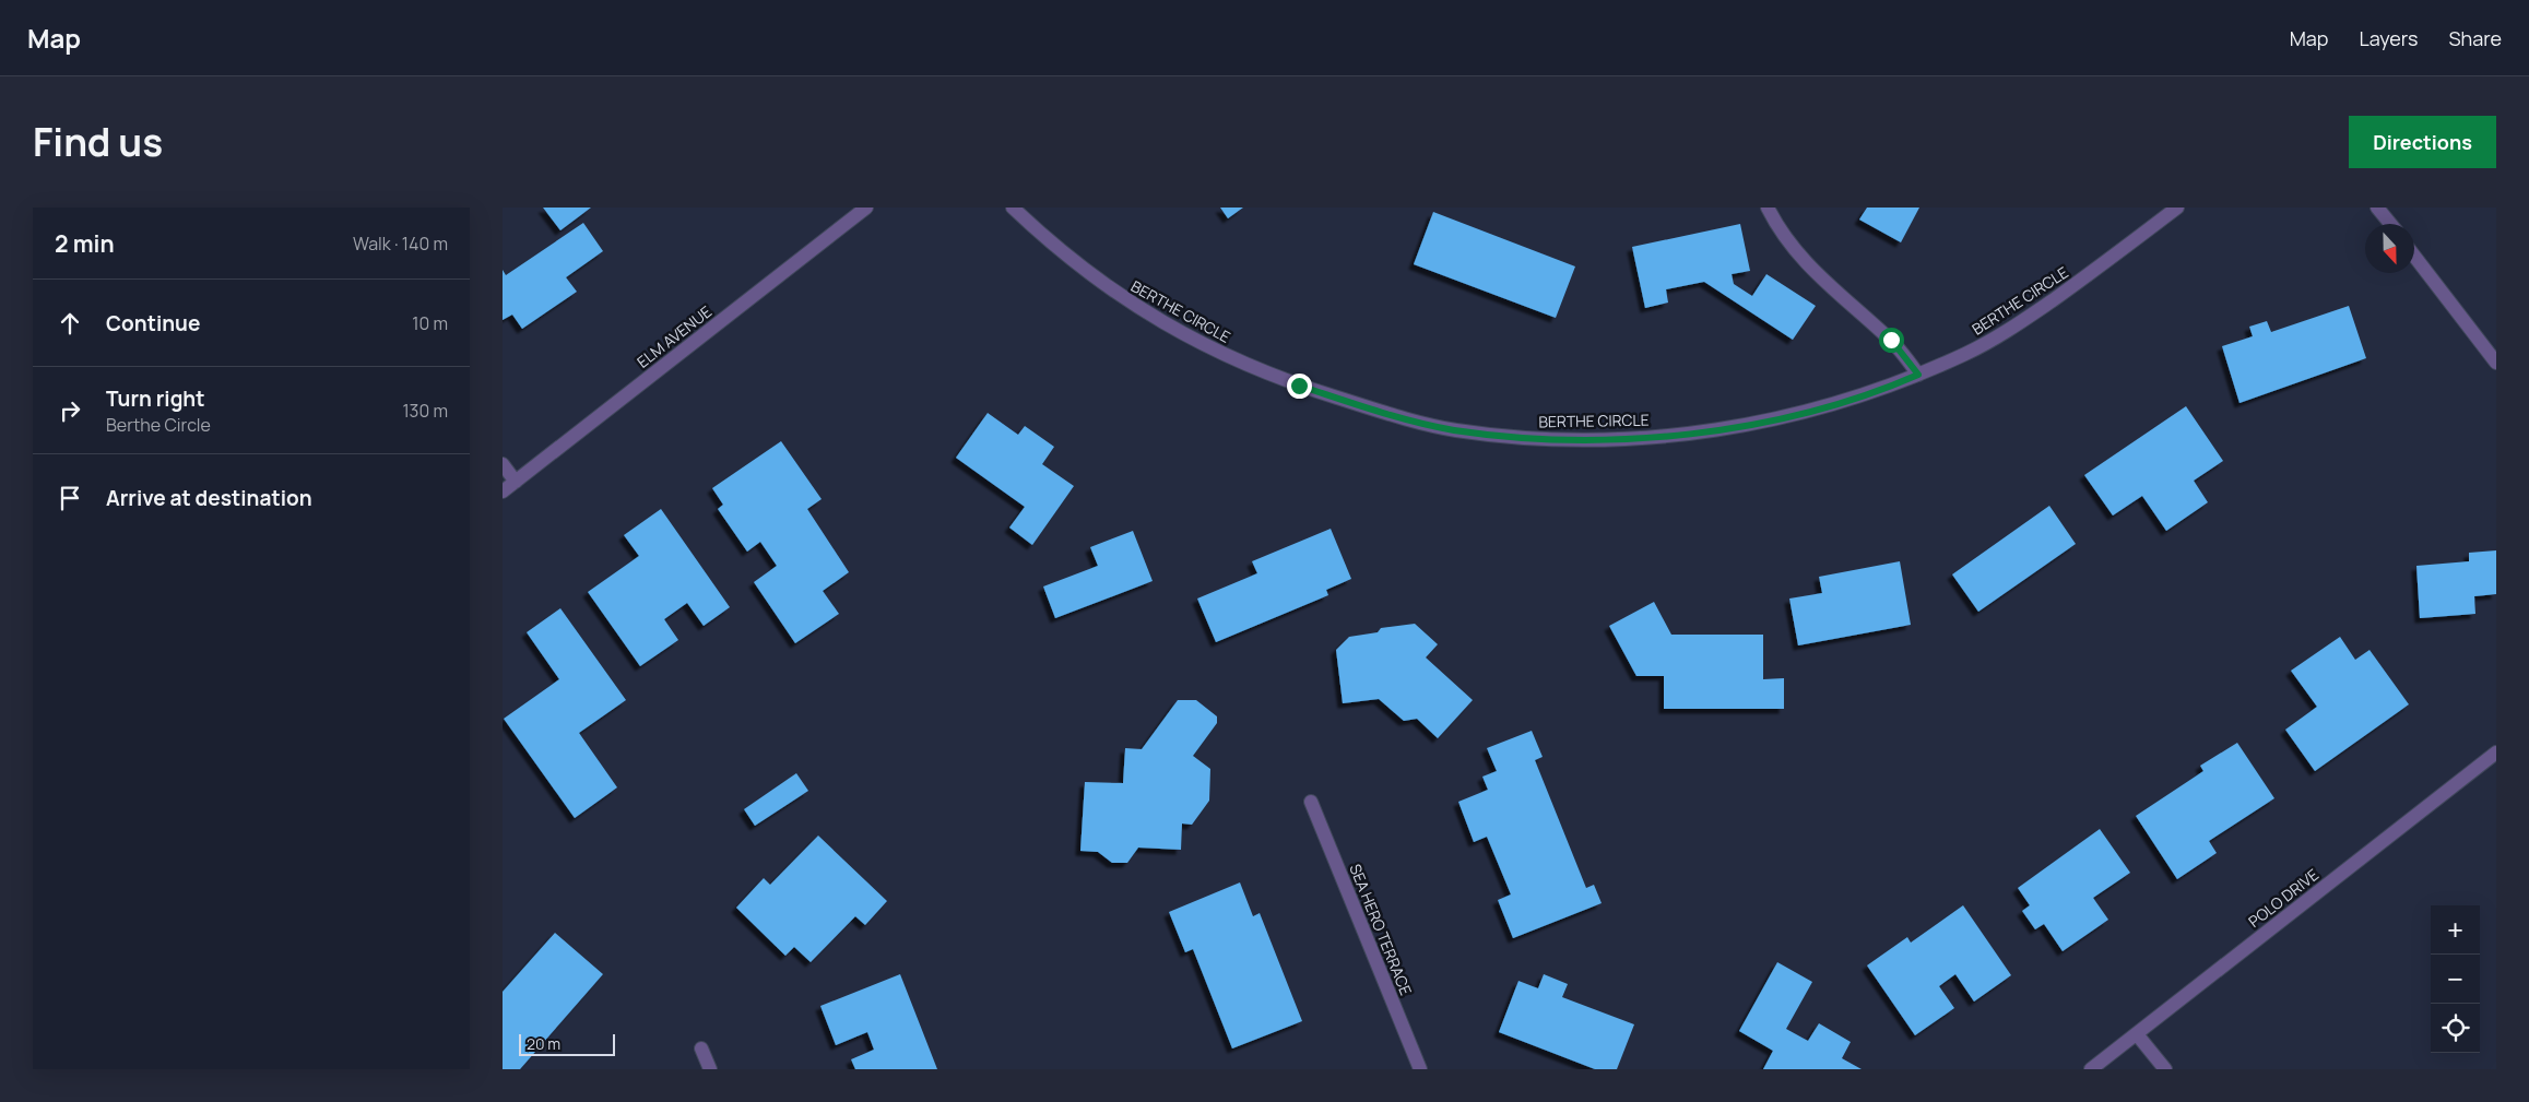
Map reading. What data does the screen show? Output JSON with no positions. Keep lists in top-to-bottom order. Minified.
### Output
{"streets":{"street":["BERTHE CIRCLE","ELM AVENUE","POLO DRIVE","SEA HERO TERRACE"]},"scale_bar":"20 m","north":"bottom","page":{"header":"Map","nav":["Map","Layers","Share"],"title":"Find us","buttons":"Directions","heading":["2 min","Walk · 140 m"],"list":[["Continue","10 m"],["Turn right","Berthe Circle","130 m"],"Arrive at destination"],"map_buttons":["+","−"],"scale":"20 m"}}
